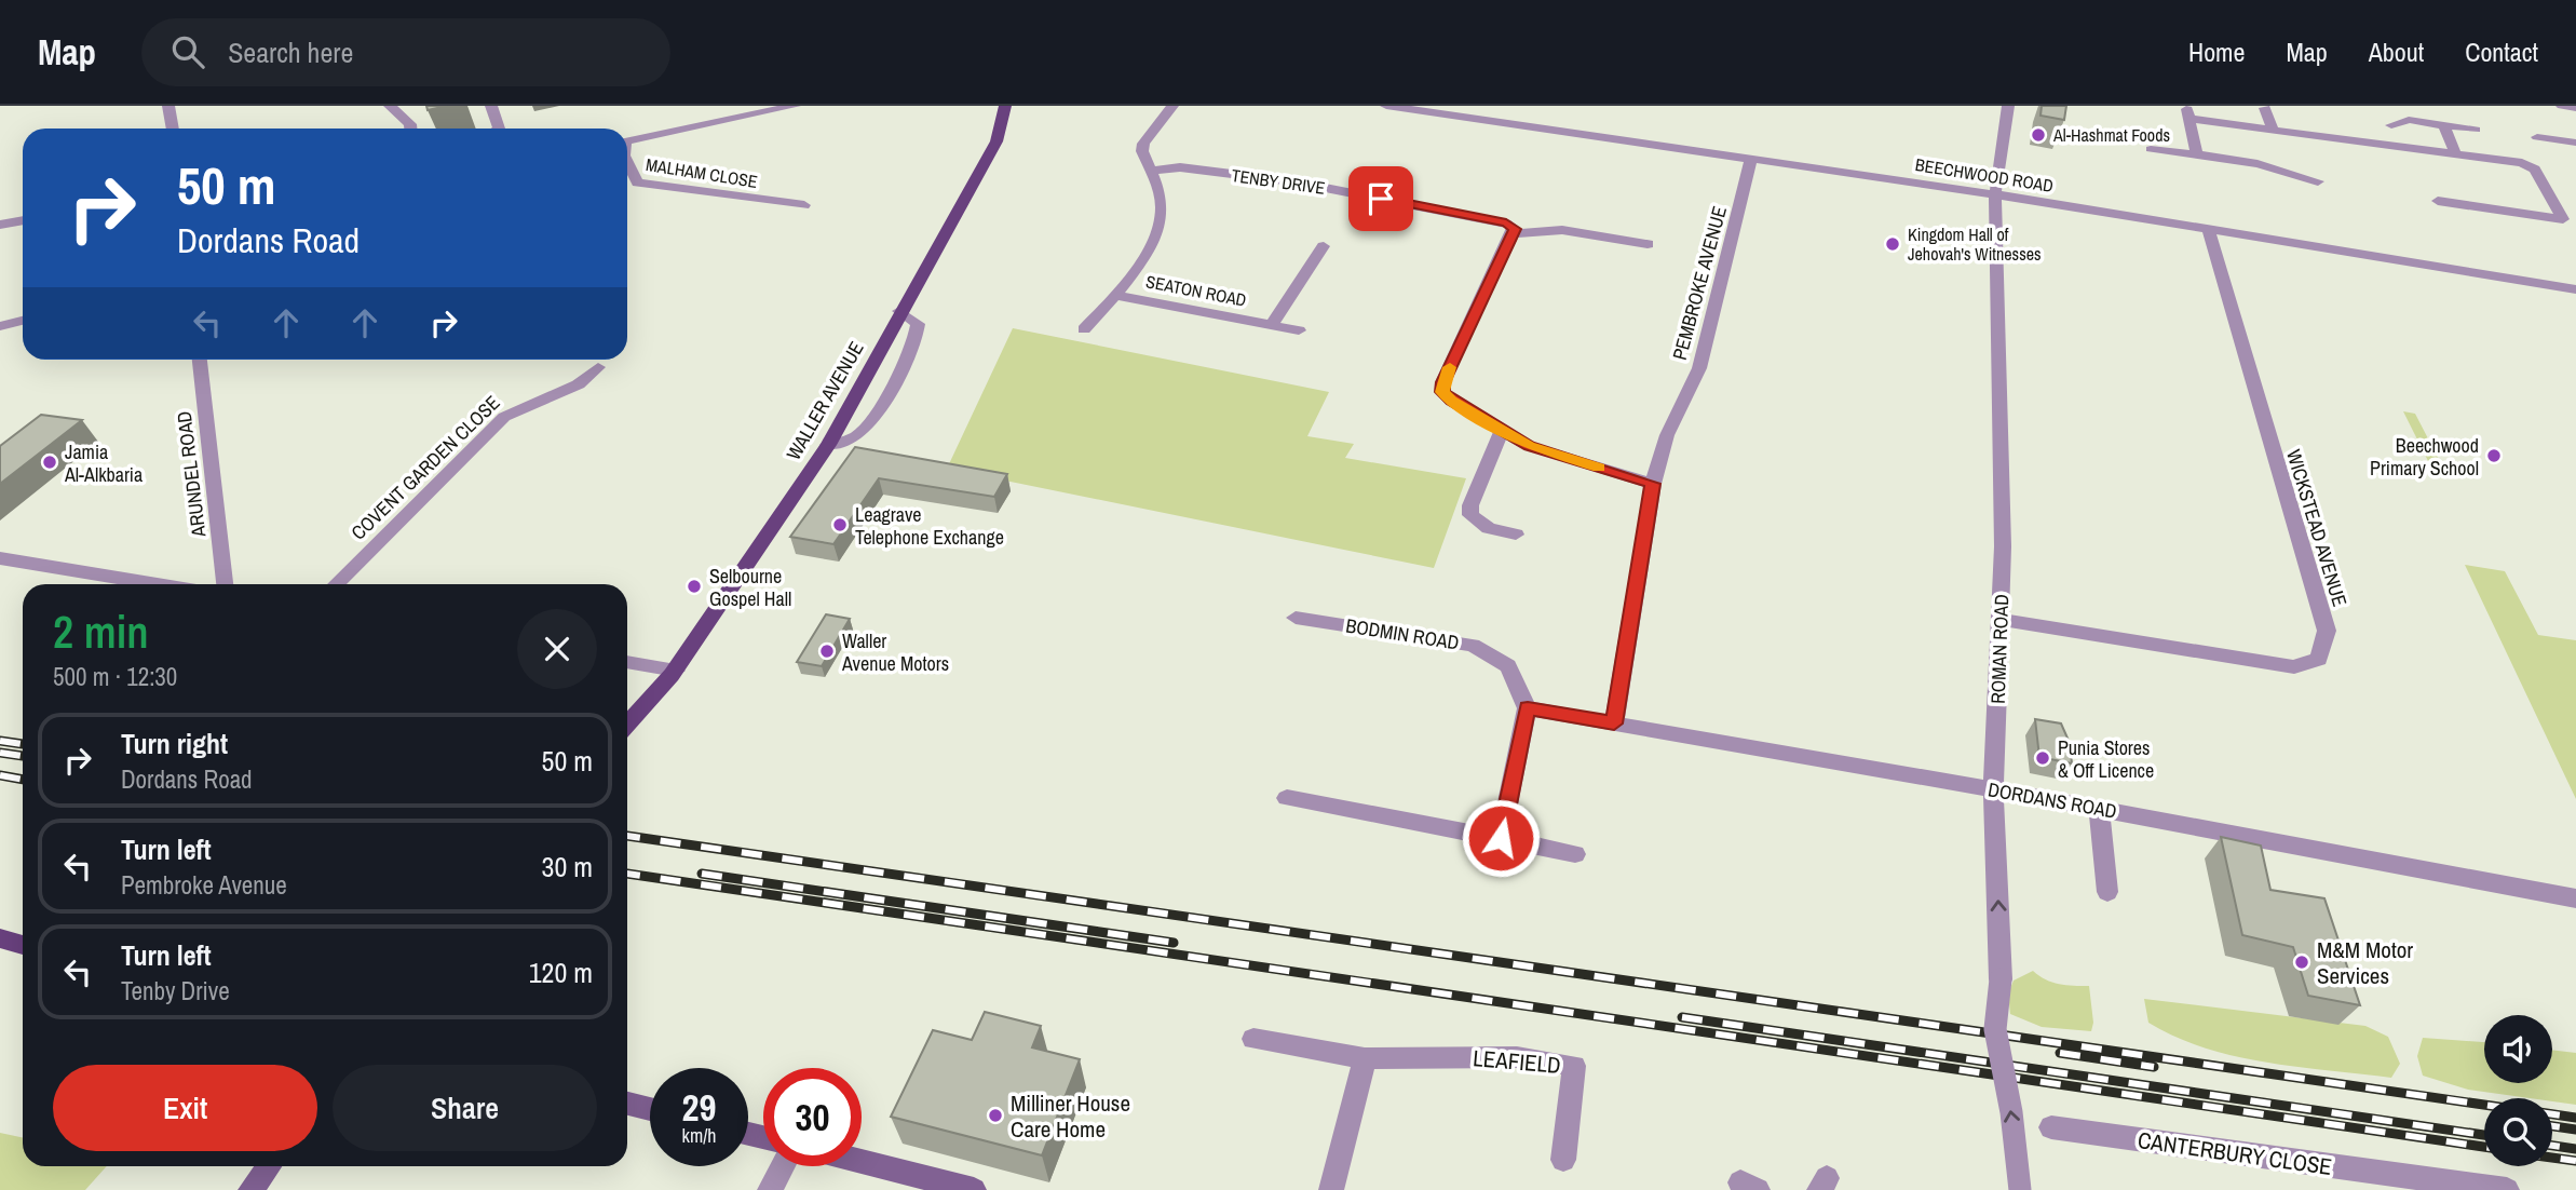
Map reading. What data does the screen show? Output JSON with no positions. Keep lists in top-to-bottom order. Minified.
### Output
{"streets":{"main road":["WALLER AVENUE"],"street":["MALHAM CLOSE","BEECHWOOD ROAD","TENBY DRIVE","PEMBROKE AVENUE","SEATON ROAD","COVENT GARDEN CLOSE","ARUNDEL ROAD","WICKSTEAD AVENUE","BODMIN ROAD","ROMAN ROAD","DORDANS ROAD","LEAFIELD","CANTERBURY CLOSE"]},"crossings":[["BEECHWOOD ROAD","PEMBROKE AVENUE"],["BEECHWOOD ROAD","WICKSTEAD AVENUE"],["BEECHWOOD ROAD","ROMAN ROAD"],["PEMBROKE AVENUE","DORDANS ROAD"],["WICKSTEAD AVENUE","ROMAN ROAD"],["BODMIN ROAD","DORDANS ROAD"],["ROMAN ROAD","DORDANS ROAD"]],"one_way":["ROMAN ROAD"],"places":["Al-Hashmat Foods","Kingdom Hall of Jehovah's Witnesses","Beechwood Primary School","Jamia Al-Alkbaria","Leagrave Telephone Exchange","Selbourne Gospel Hall","Waller Avenue Motors","Punia Stores & Off Licence","M&M Motor Services","Milliner House Care Home"],"page":{"header":"Map","search":"Search here","nav":["Home","Map","About","Contact"],"turn":["50 m","Dordans Road"],"heading":["2 min","500 m · 12:30"],"list":[{"name":"Turn right","note":"Dordans Road","value":"50 m"},{"name":"Turn left","note":"Pembroke Avenue","value":"30 m"},{"name":"Turn left","note":"Tenby Drive","value":"120 m"}],"buttons":["Exit","Share"],"speed":"29 km/h","limit":"30"}}
